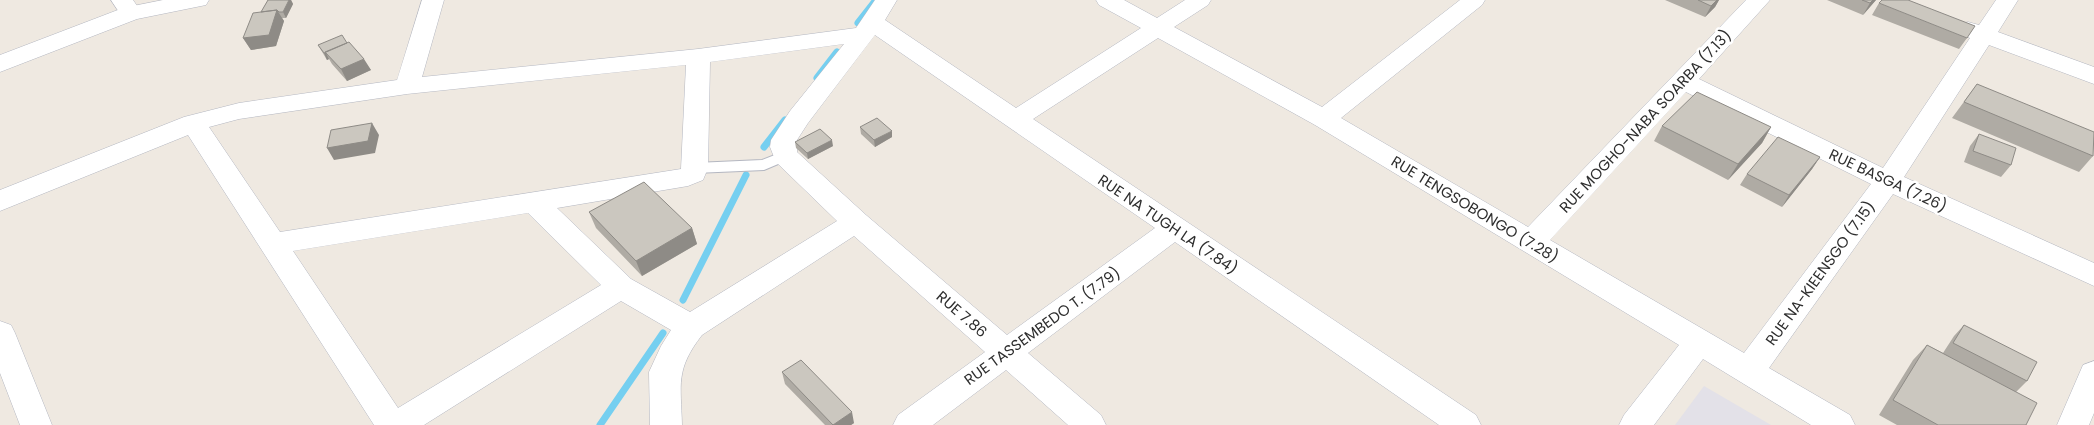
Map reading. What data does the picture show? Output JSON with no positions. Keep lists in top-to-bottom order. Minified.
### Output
{"streets":{"street":["RUE MOGHO-NABA SOARBA (7.13)","RUE BASGA (7.26)","RUE TENGSOBONGO (7.28)","RUE NA TUGH LA (7.84)","RUE NA-KIEENSGO (7.15)","RUE 7.86","RUE TASSEMBEDO T. (7.79)"]},"crossings":[["RUE MOGHO-NABA SOARBA (7.13)","RUE BASGA (7.26)"],["RUE MOGHO-NABA SOARBA (7.13)","RUE TENGSOBONGO (7.28)"],["RUE BASGA (7.26)","RUE NA-KIEENSGO (7.15)"],["RUE TENGSOBONGO (7.28)","RUE NA-KIEENSGO (7.15)"],["RUE NA TUGH LA (7.84)","RUE TASSEMBEDO T. (7.79)"],["RUE 7.86","RUE TASSEMBEDO T. (7.79)"]]}
